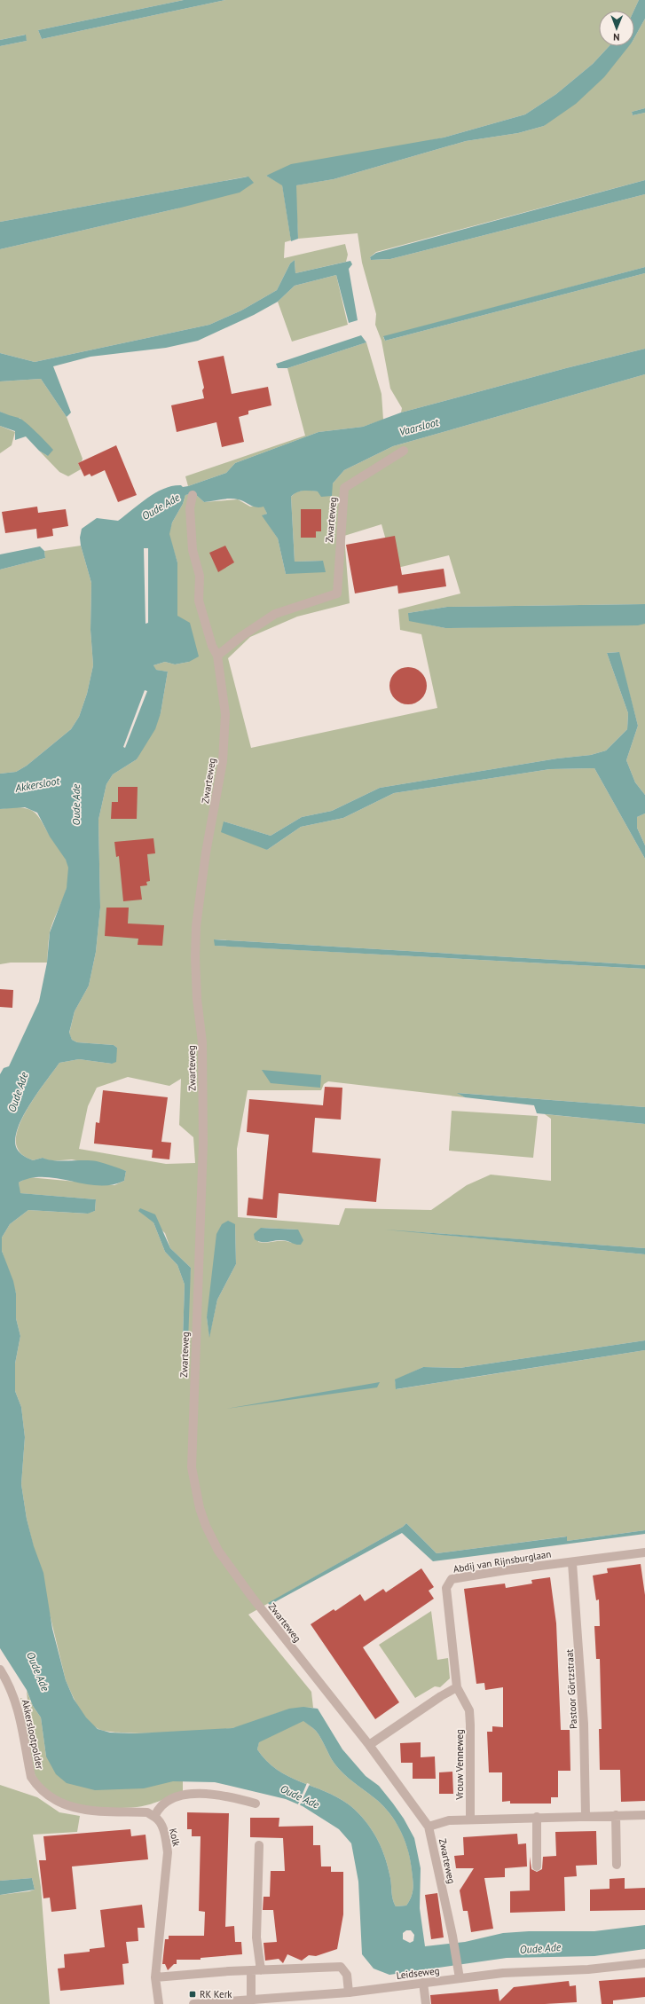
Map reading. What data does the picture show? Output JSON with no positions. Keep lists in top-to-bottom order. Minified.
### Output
{"streets":{"street":["Zwarteweg","Abdij van Rijnsburglaan","Pastoor Görtzstraat","Akkerslootpolder","Vrouw Venneweg","Kolk","Leidseweg"]},"crossings":[["Zwarteweg","Leidseweg"],["Abdij van Rijnsburglaan","Pastoor Görtzstraat"],["Abdij van Rijnsburglaan","Vrouw Venneweg"],["Akkerslootpolder","Kolk"]],"water":["Vaarsloot","Oude Ade","Akkersloot"],"places":{"transit":["RK Kerk"]},"north":"bottom"}
